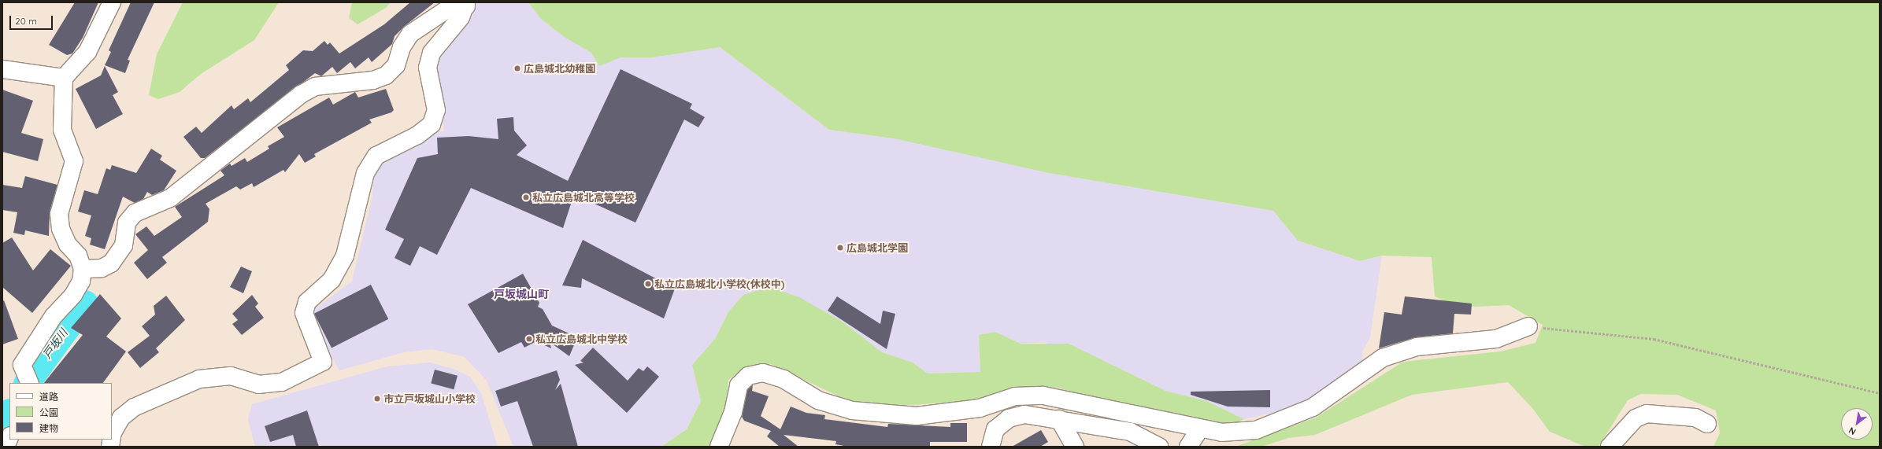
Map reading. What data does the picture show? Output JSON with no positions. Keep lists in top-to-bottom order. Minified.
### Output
{"districts":["戸坂城山町"],"water":["戸坂川"],"places":["広島城北幼稚園","私立広島城北高等学校","広島城北学園","私立広島城北小学校(休校中)","私立広島城北中学校","市立戸坂城山小学校"],"legend":["道路","公園","建物"],"scale_bar":"20 m","north":"bottom left"}
